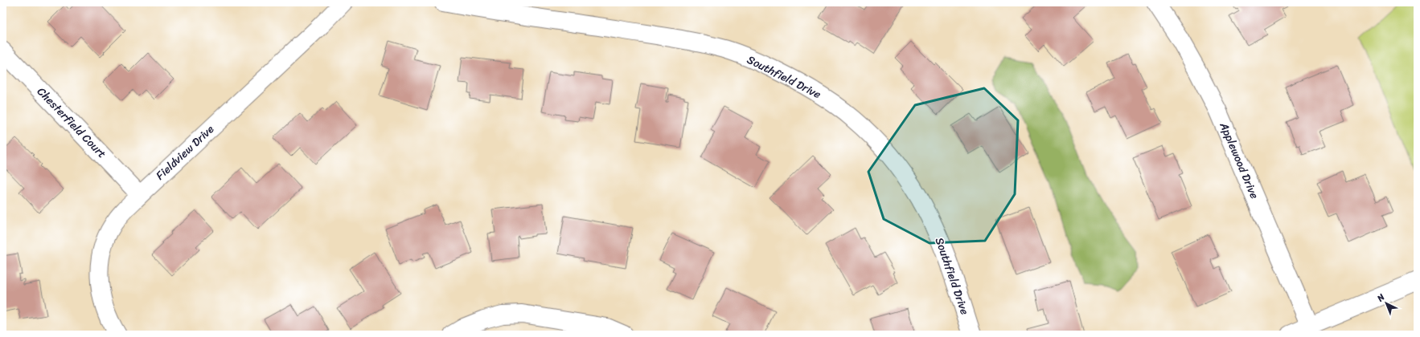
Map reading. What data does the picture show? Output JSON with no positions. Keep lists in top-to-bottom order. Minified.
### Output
{"streets":{"street":["Southfield Drive","Chesterfield Court","Fieldview Drive","Applewood Drive"]},"crossings":[["Chesterfield Court","Fieldview Drive"]],"north":"top left"}
